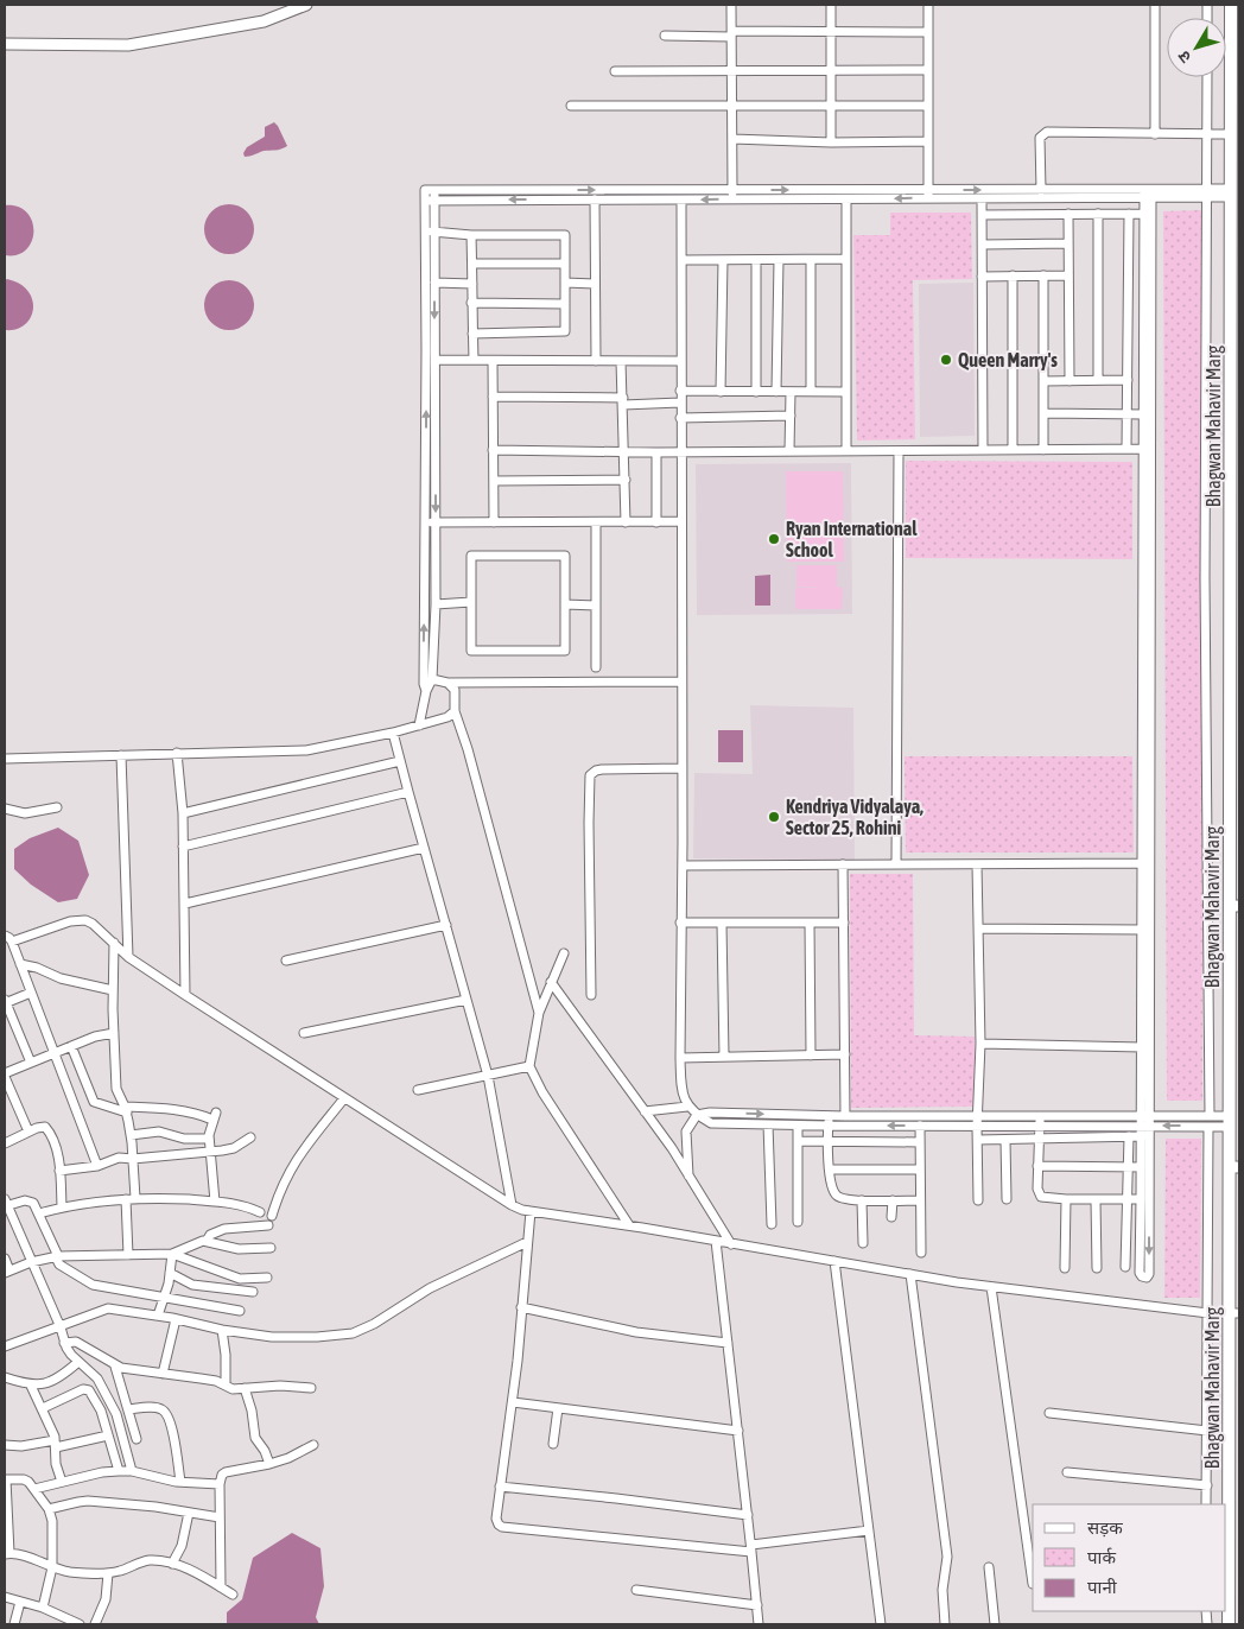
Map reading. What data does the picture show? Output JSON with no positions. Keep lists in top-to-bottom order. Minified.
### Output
{"streets":{"main road":["Bhagwan Mahavir Marg"]},"places":["Queen Marry's","Ryan International School","Kendriya Vidyalaya, Sector 25, Rohini"],"legend":["सड़क","पार्क","पानी"],"north":"bottom left"}
